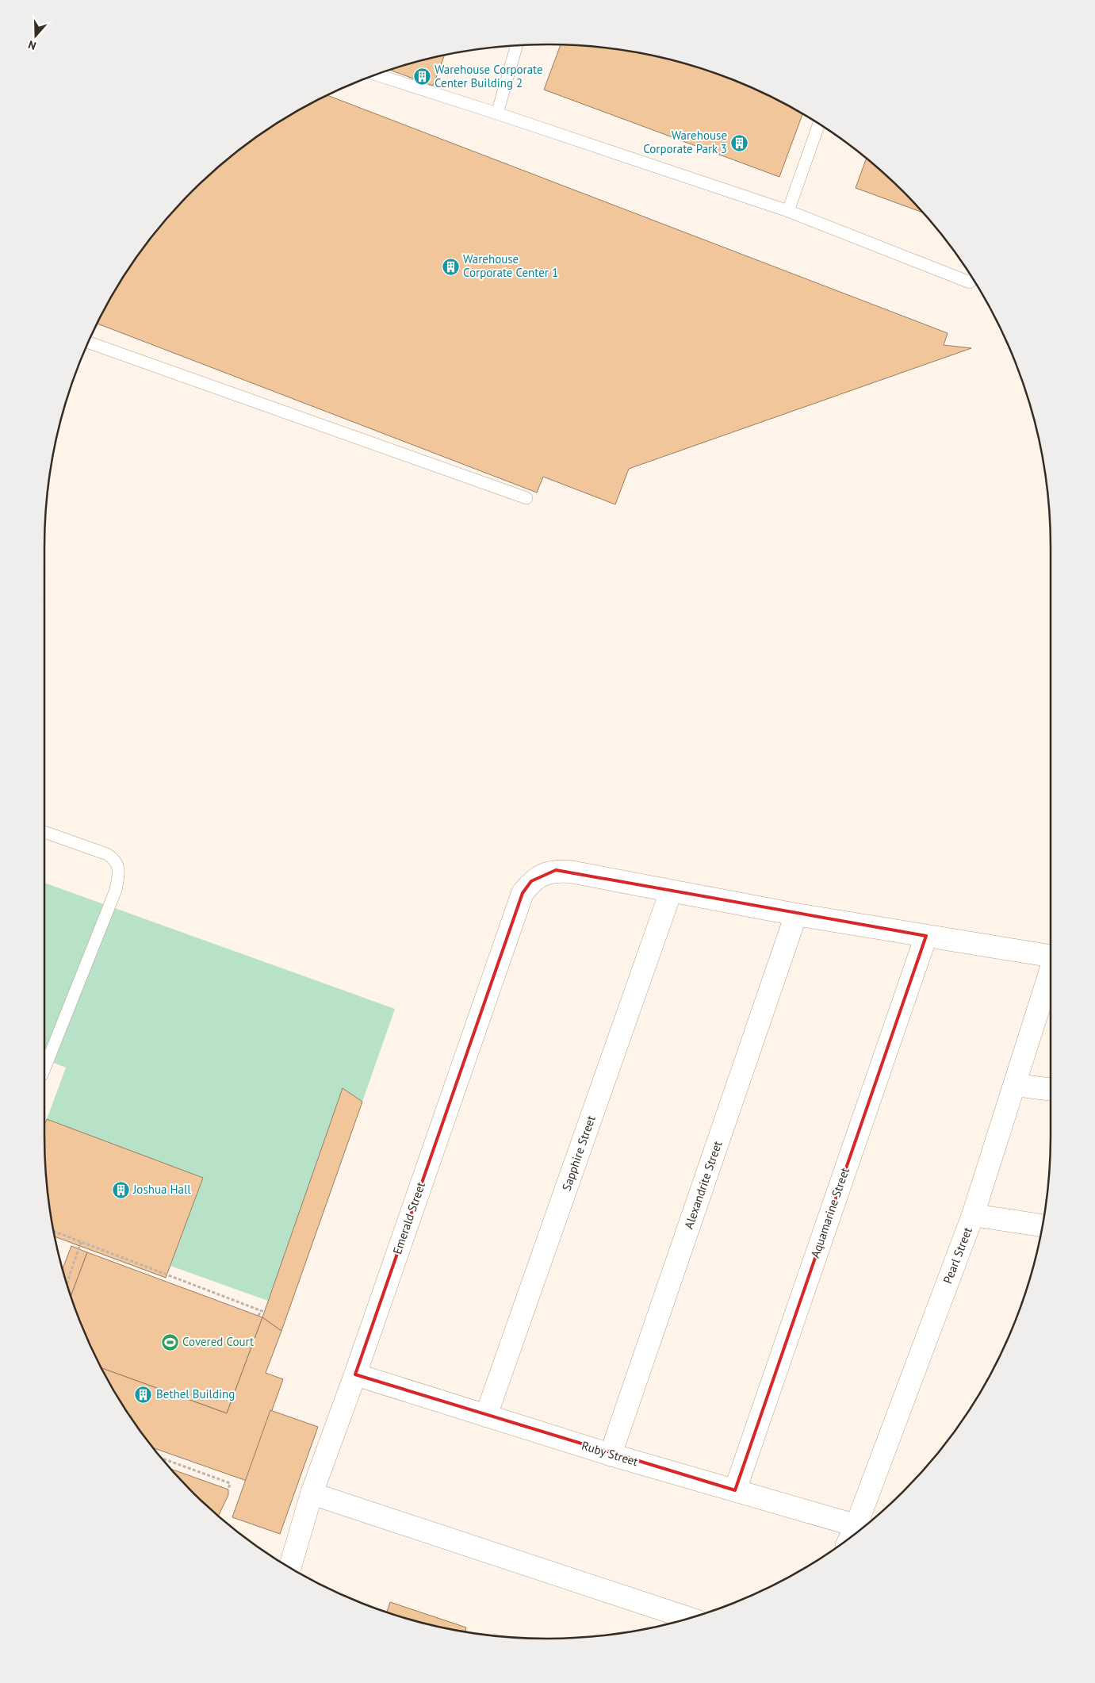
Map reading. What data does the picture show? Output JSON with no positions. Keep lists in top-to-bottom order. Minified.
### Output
{"streets":{"street":["Sapphire Street","Alexandrite Street","Aquamarine Street","Emerald Street","Pearl Street","Ruby Street"]},"crossings":[["Sapphire Street","Emerald Street"],["Sapphire Street","Ruby Street"],["Alexandrite Street","Ruby Street"],["Aquamarine Street","Ruby Street"],["Emerald Street","Ruby Street"],["Pearl Street","Ruby Street"]],"places":{"building":["Warehouse Corporate Center Building 2","Warehouse Corporate Park 3","Warehouse Corporate Center 1","Joshua Hall","Bethel Building"],"sports":["Covered Court"]},"north":"bottom"}
